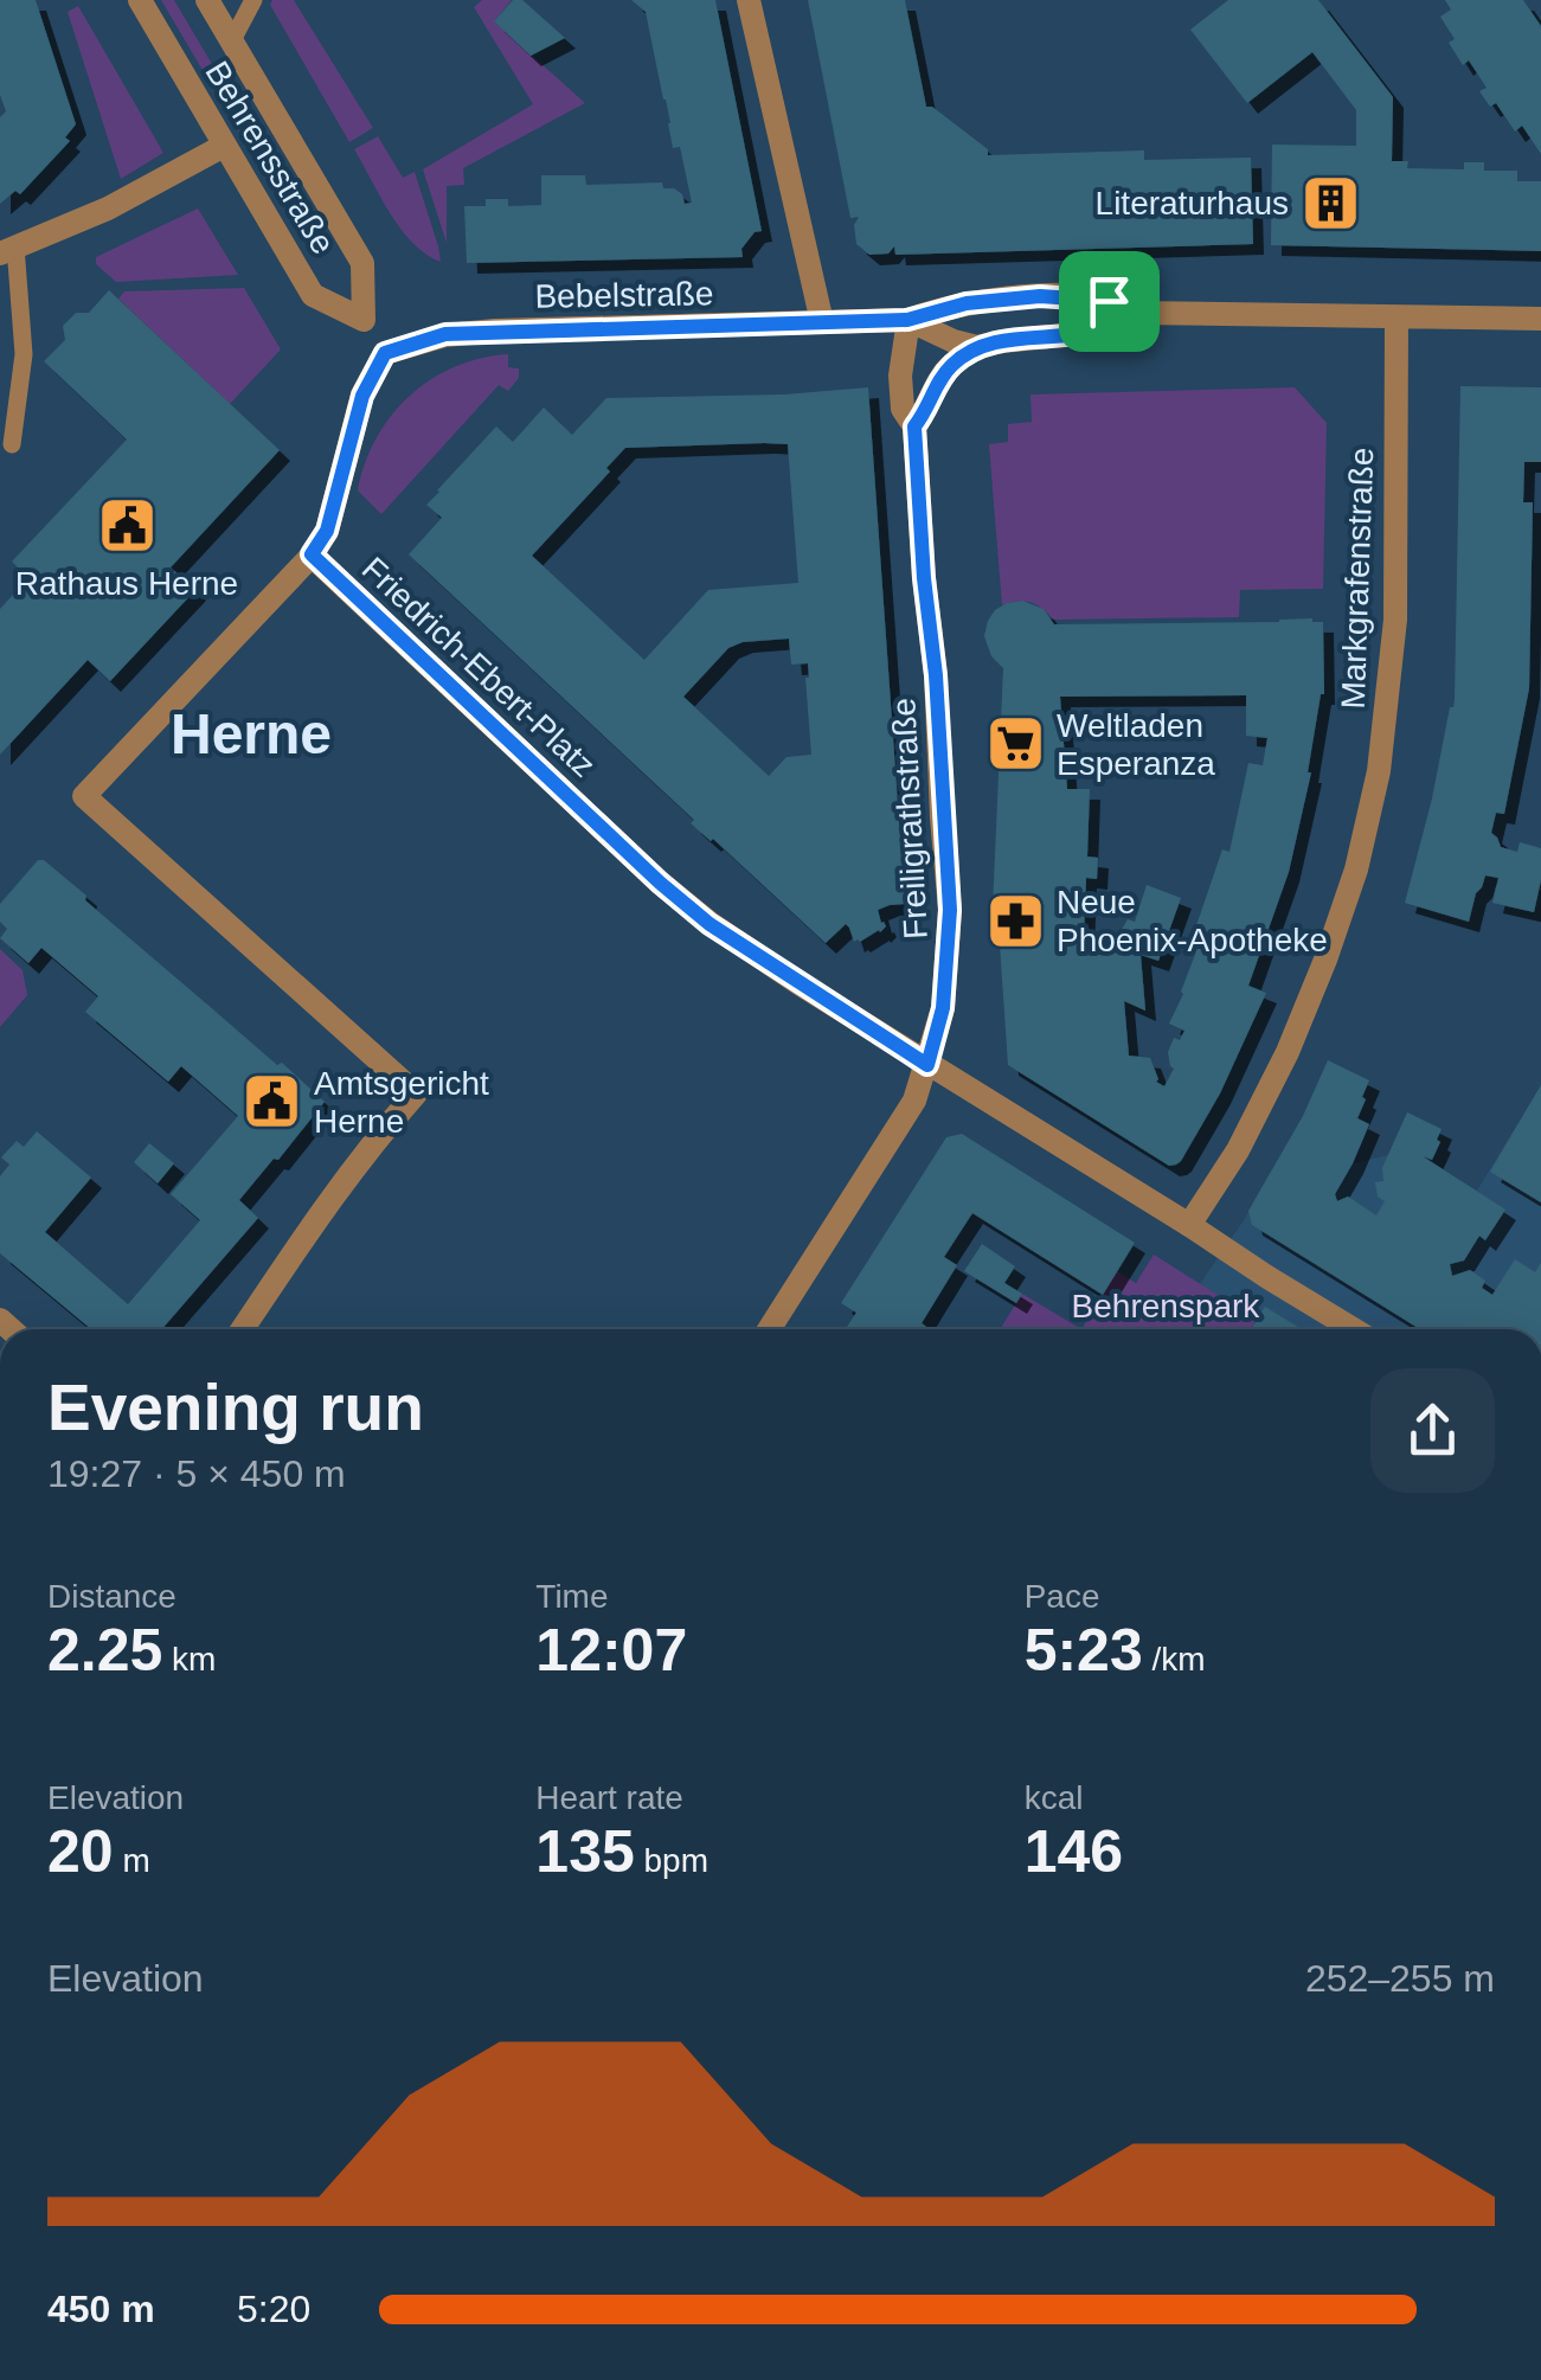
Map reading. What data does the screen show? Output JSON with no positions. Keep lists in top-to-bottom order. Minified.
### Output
{"streets":{"street":["Behrensstraße","Bebelstraße","Markgrafenstraße","Friedrich-Ebert-Platz","Freiligrathstraße"]},"crossings":[["Bebelstraße","Markgrafenstraße"],["Bebelstraße","Freiligrathstraße"],["Friedrich-Ebert-Platz","Freiligrathstraße"]],"districts":["Herne"],"parks":["Behrenspark"],"places":{"building":["Literaturhaus"],"public building":["Rathaus Herne","Amtsgericht Herne"],"supermarket":["Weltladen Esperanza"],"pharmacy":["Neue Phoenix-Apotheke"]},"page":{"heading":["Evening run","19:27 · 5 × 450 m"],"stats":[["Distance","2.25 km"],["Time","12:07"],["Pace","5:23 /km"],["Elevation","20 m"],["Heart rate","135 bpm"],["kcal","146"]],"chart":["Elevation","252–255 m"],"list":[{"name":"450 m","note":"5:20"}]}}
